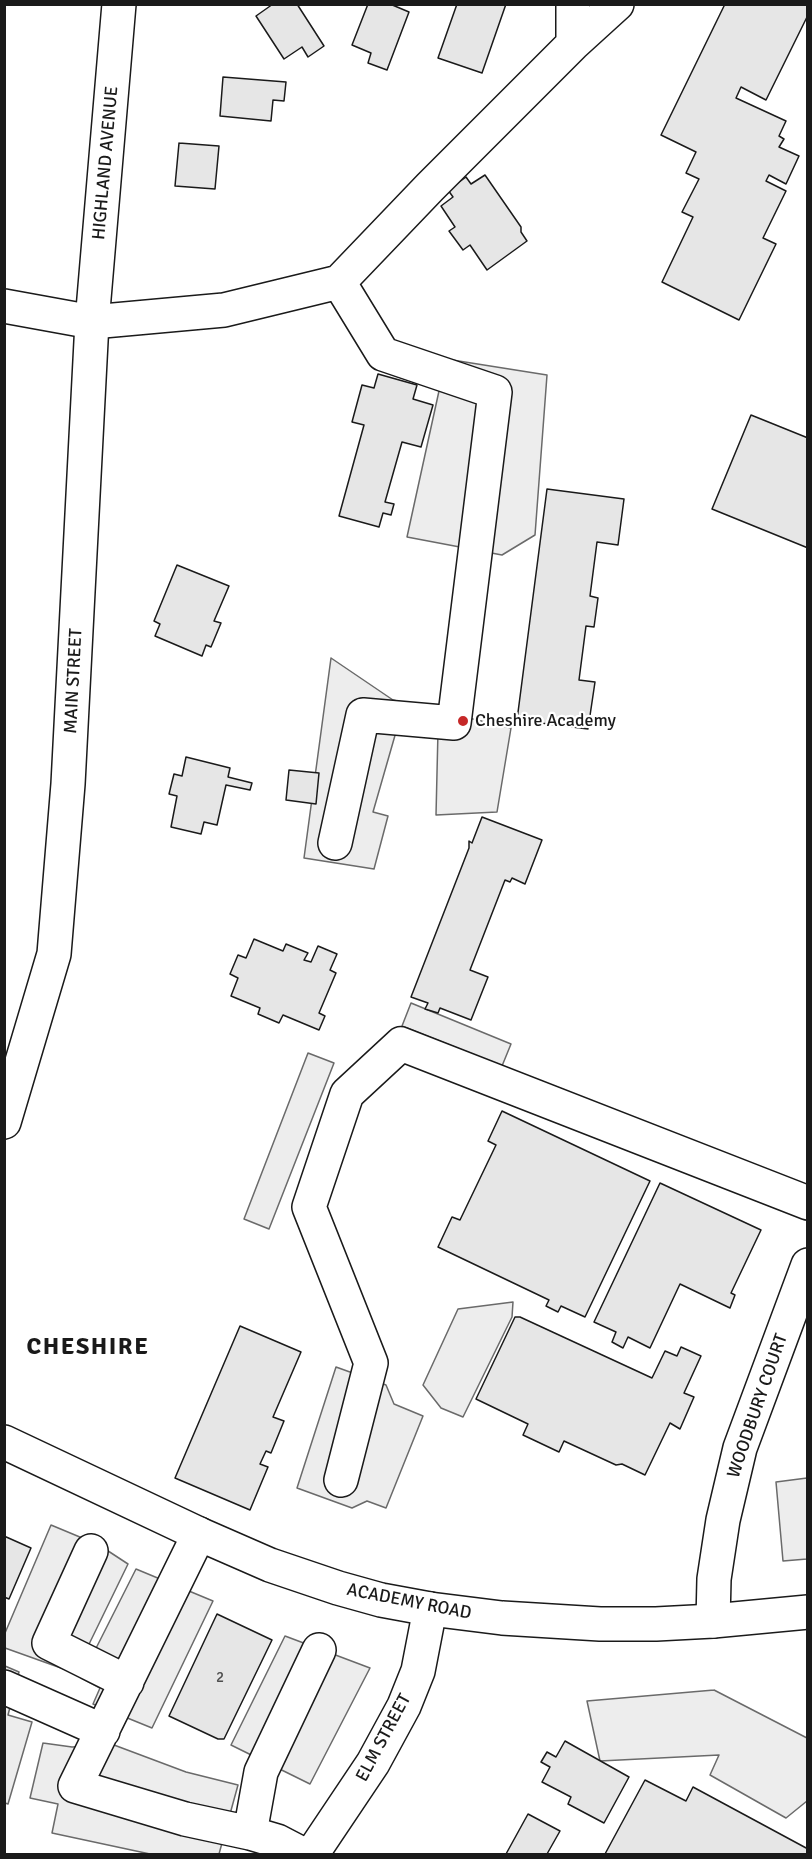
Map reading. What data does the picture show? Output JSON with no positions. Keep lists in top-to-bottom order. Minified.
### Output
{"streets":{"main road":["HIGHLAND AVENUE","MAIN STREET","WOODBURY COURT","ACADEMY ROAD","ELM STREET"]},"crossings":[["HIGHLAND AVENUE","MAIN STREET"],["WOODBURY COURT","ACADEMY ROAD"],["ACADEMY ROAD","ELM STREET"]],"districts":["CHESHIRE"],"places":["Cheshire Academy"],"house_numbers":["2"]}
